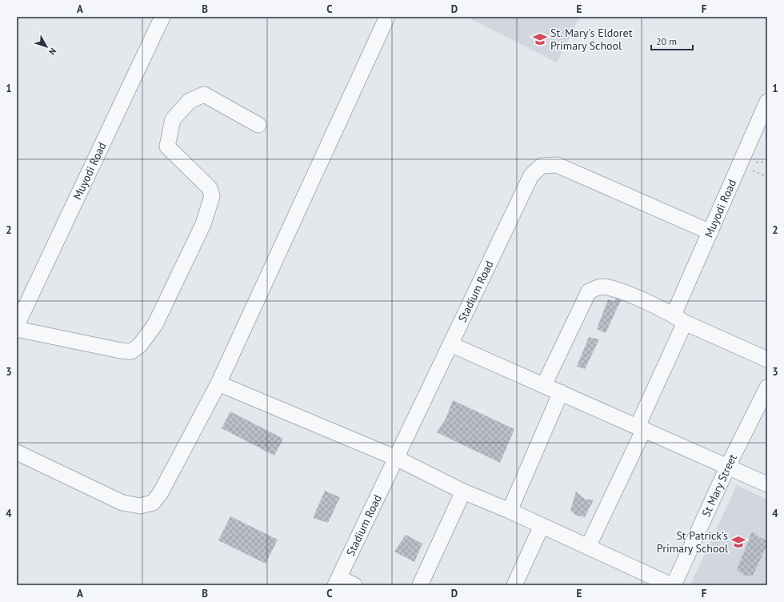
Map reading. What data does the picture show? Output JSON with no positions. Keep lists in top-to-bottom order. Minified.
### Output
{"streets":{"street":["Muyodi Road","Stadium Road","St Mary Street"]},"crossings":[["Muyodi Road","Stadium Road"]],"places":{"school or university":["St. Mary's Eldoret Primary School","St Patrick's Primary School"]},"scale_bar":"20 m","north":"bottom right","grid":{"columns":["A","B","C","D","E","F"],"rows":["1","2","3","4"]}}
